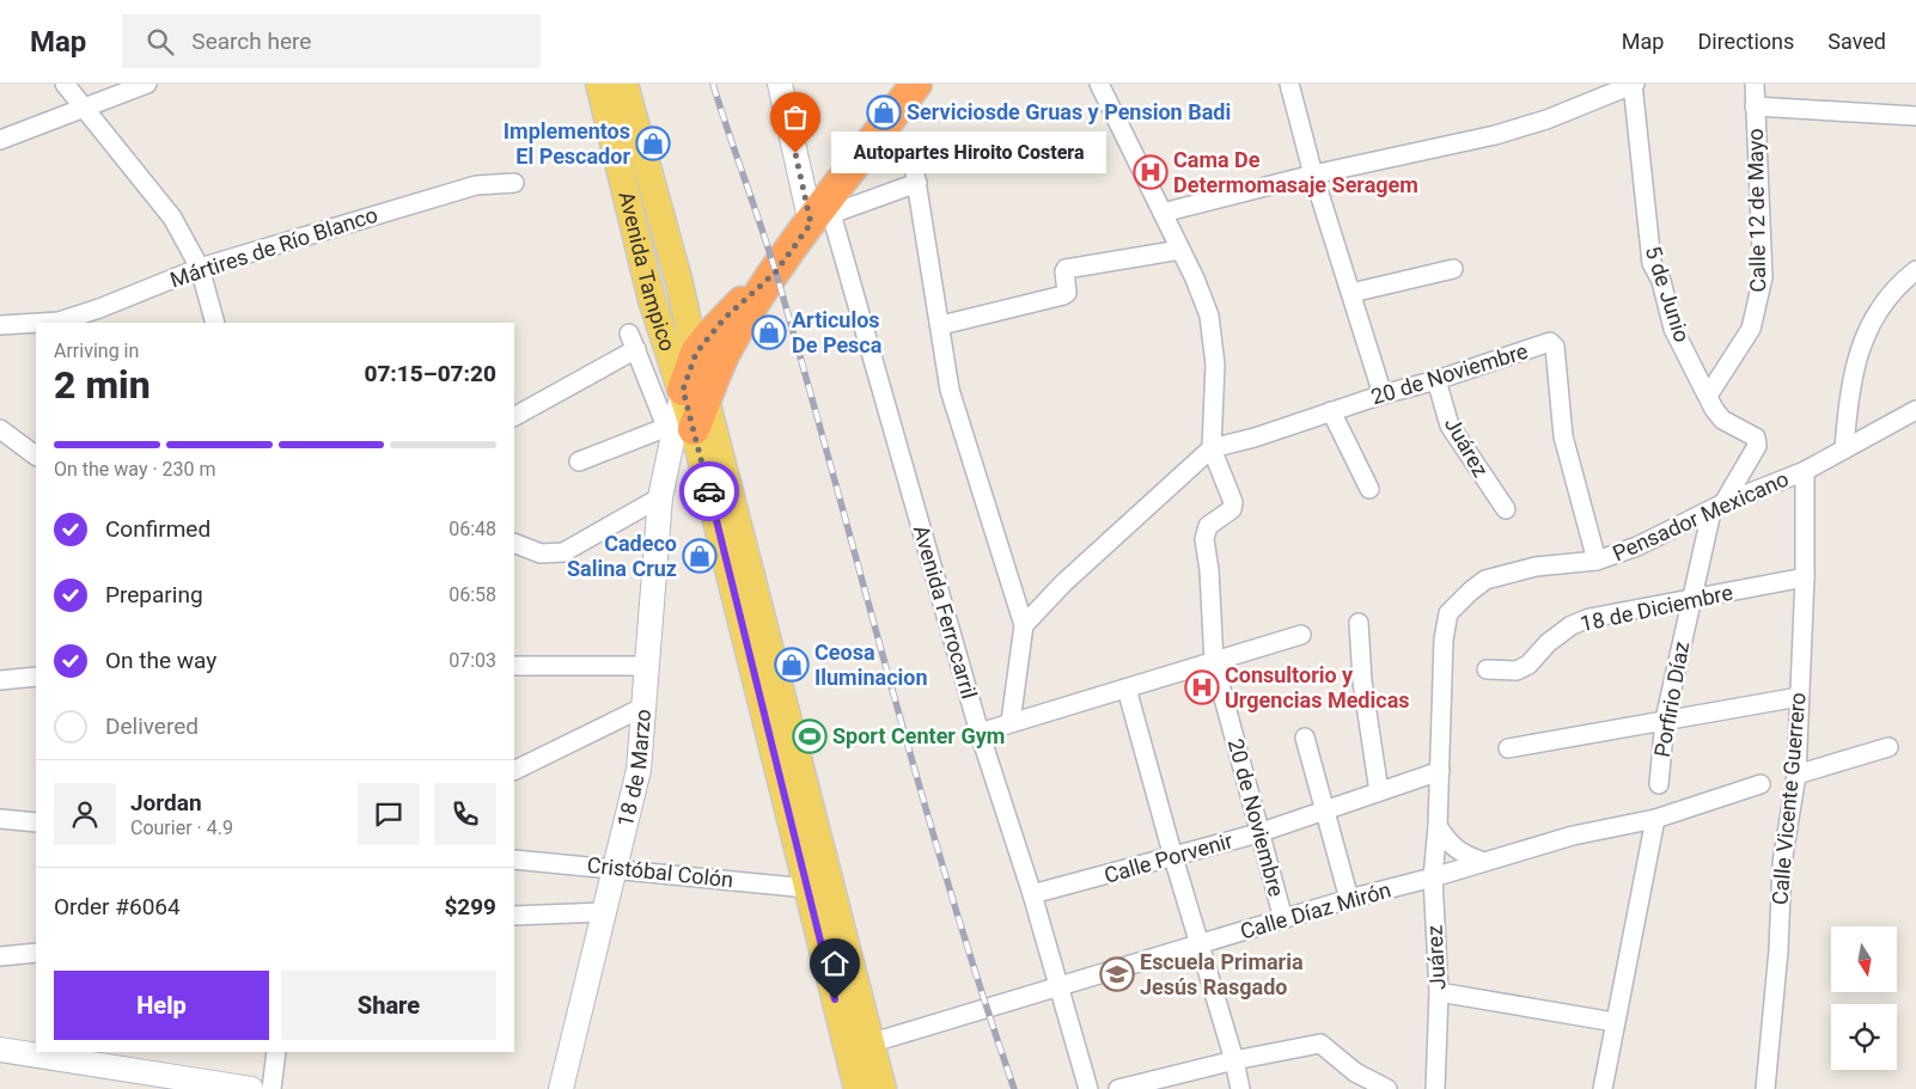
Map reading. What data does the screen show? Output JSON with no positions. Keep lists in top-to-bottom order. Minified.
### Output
{"streets":{"main road":["Avenida Tampico","18 de Marzo"],"street":["Calle 12 de Mayo","Mártires de Río Blanco","5 de Junio","20 de Noviembre","Juárez","Pensador Mexicano","18 de Diciembre","Avenida Ferrocarril","Porfirio Díaz","Calle Vicente Guerrero","Calle Porvenir","Cristóbal Colón","Calle Díaz Mirón"]},"crossings":[["Calle 12 de Mayo","5 de Junio"],["5 de Junio","Pensador Mexicano"],["5 de Junio","Porfirio Díaz"],["20 de Noviembre","Juárez"],["20 de Noviembre","Pensador Mexicano"],["20 de Noviembre","Calle Porvenir"],["20 de Noviembre","Calle Díaz Mirón"],["Juárez","Pensador Mexicano"],["Juárez","Calle Porvenir"],["Juárez","Calle Díaz Mirón"],["Pensador Mexicano","Porfirio Díaz"],["Pensador Mexicano","Calle Vicente Guerrero"],["18 de Diciembre","Porfirio Díaz"],["18 de Diciembre","Calle Vicente Guerrero"],["Avenida Ferrocarril","Calle Porvenir"],["Avenida Ferrocarril","Calle Díaz Mirón"],["18 de Marzo","Cristóbal Colón"]],"places":{"shop":["Serviciosde Gruas y Pension Badi","Implementos El Pescador","Articulos De Pesca","Cadeco Salina Cruz","Ceosa Iluminacion"],"other":["Autopartes Hiroito Costera"],"hospital":["Cama De Determomasaje Seragem","Consultorio y Urgencias Medicas"],"sports":["Sport Center Gym"],"school or university":["Escuela Primaria Jesús Rasgado"]},"north":"bottom","page":{"header":"Map","search":"Search here","nav":["Map","Directions","Saved"],"bubble":"Autopartes Hiroito Costera","heading":["2 min","Arriving in","07:15–07:20"],"panel":["Jordan","Courier · 4.9","Order #6064","$299"],"bar":"On the way · 230 m","list":[["Confirmed","06:48"],["Preparing","06:58"],["On the way","07:03"],"Delivered"],"buttons":["Help","Share"]}}
